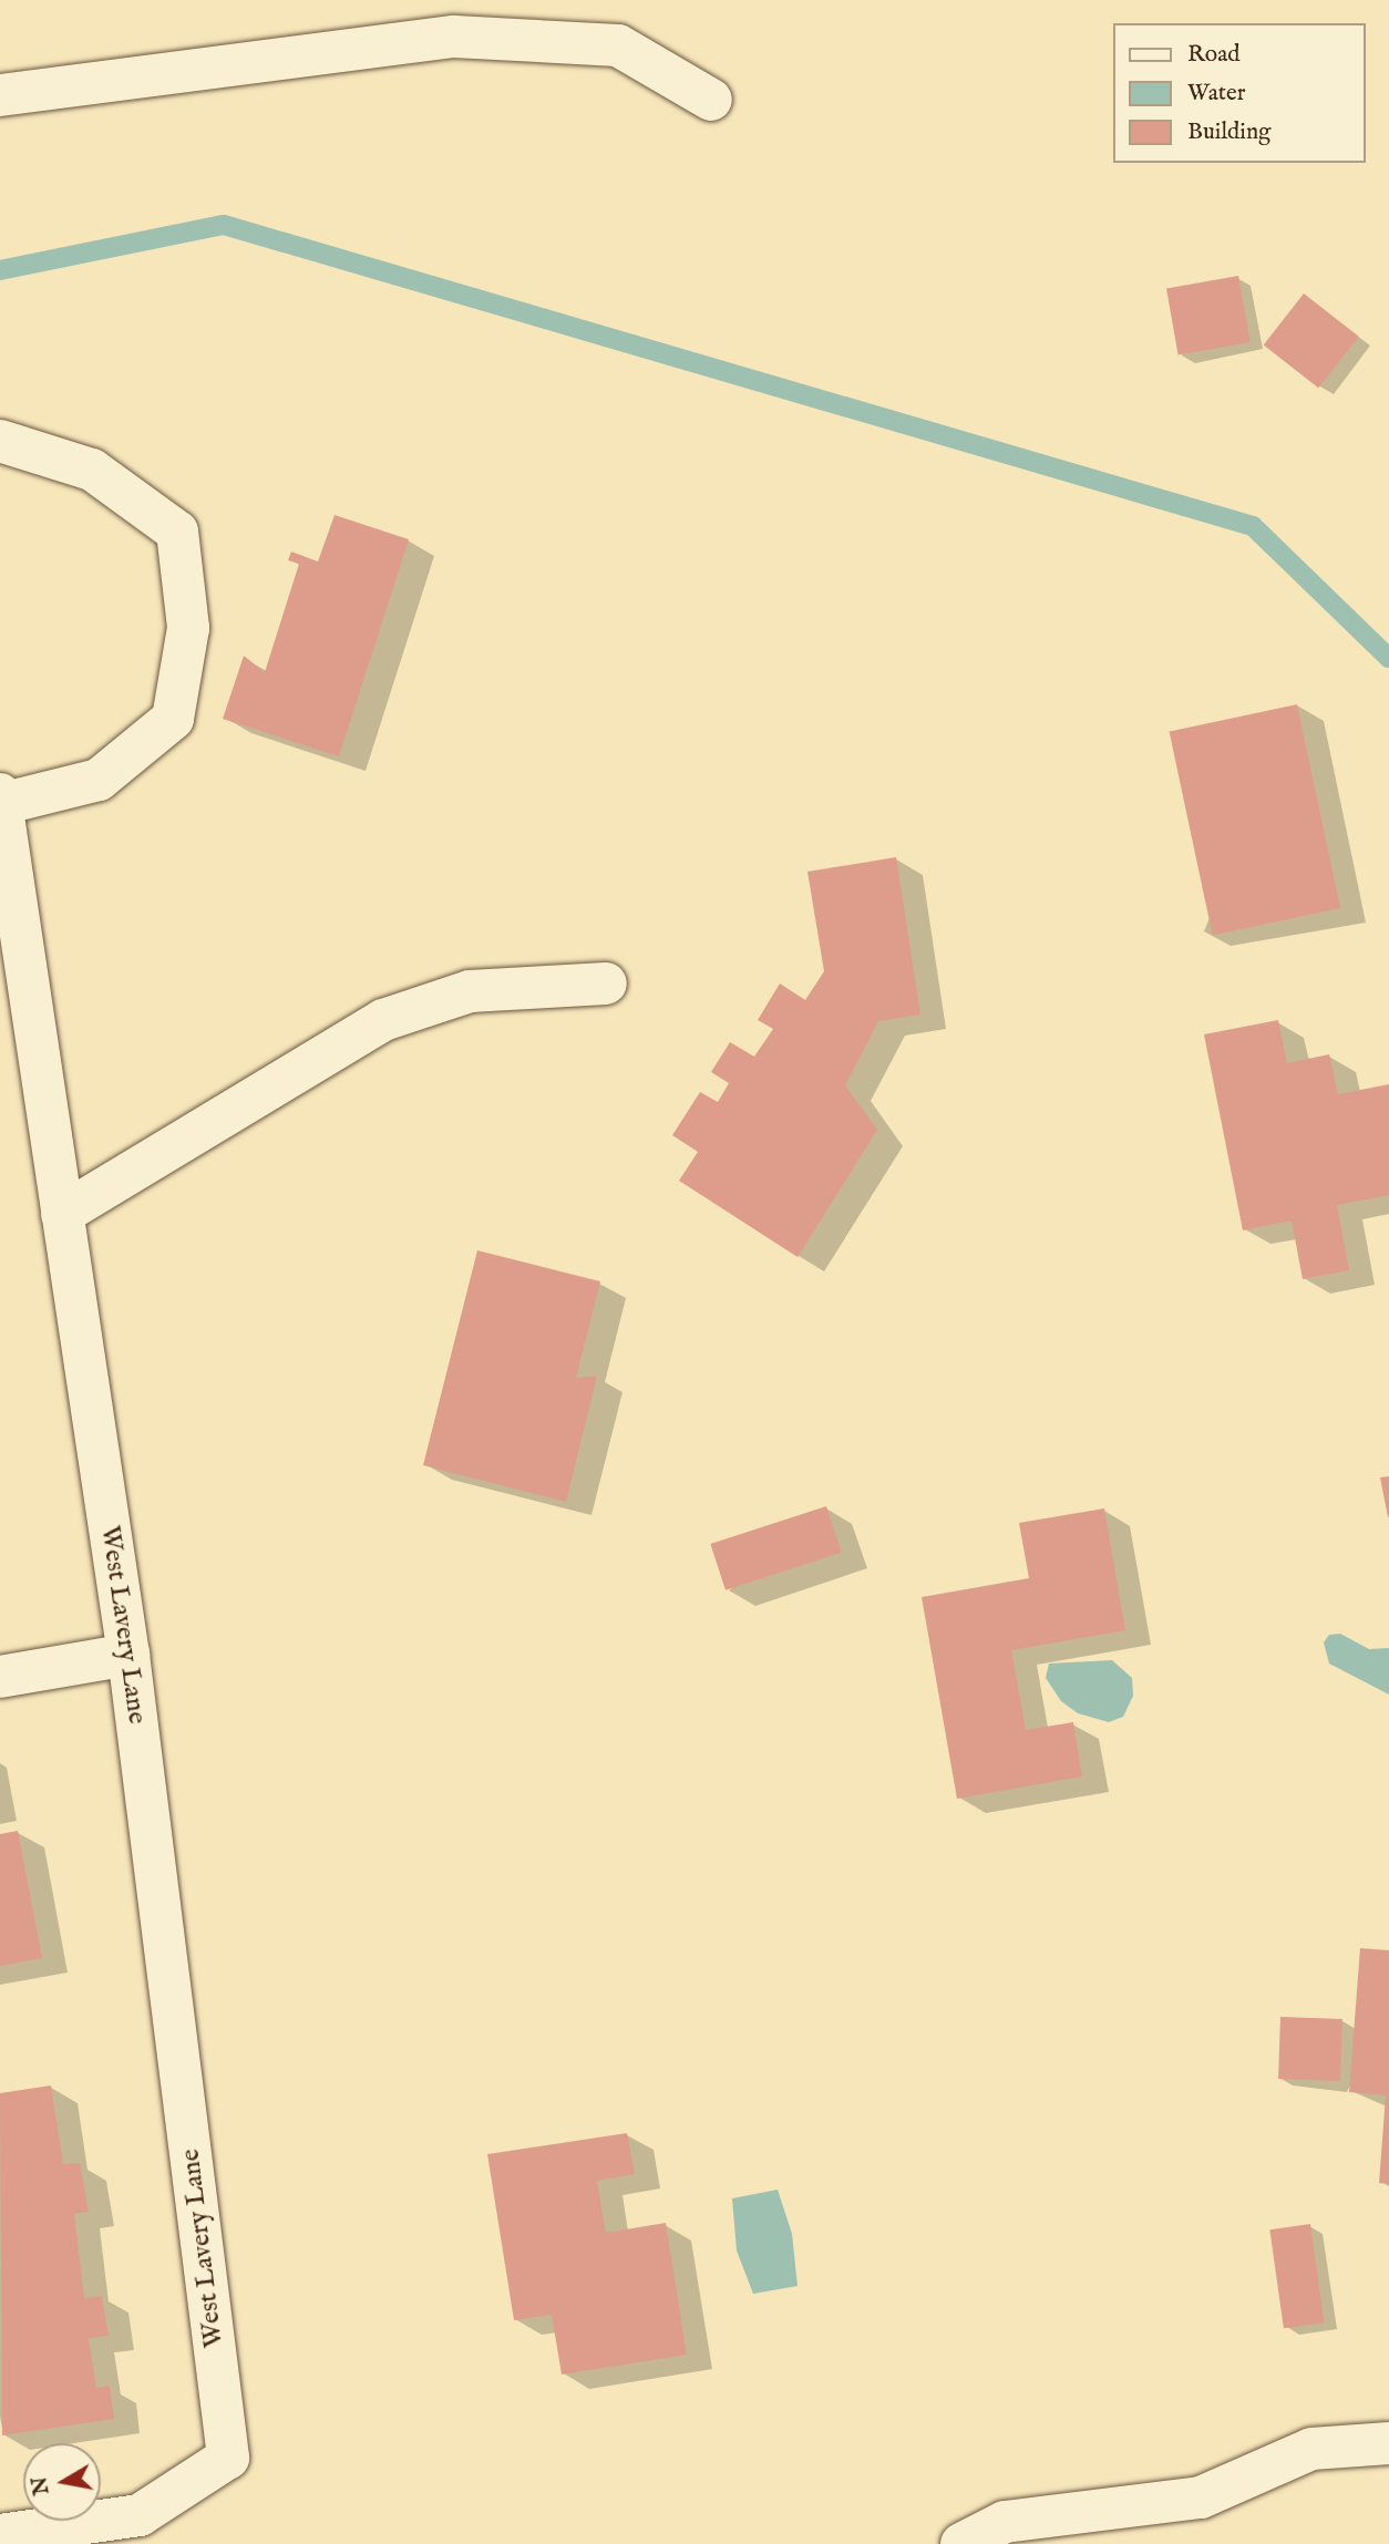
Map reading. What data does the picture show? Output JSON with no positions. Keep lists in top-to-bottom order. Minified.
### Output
{"streets":{"street":["West Lavery Lane"]},"legend":["Road","Water","Building"],"north":"left"}
